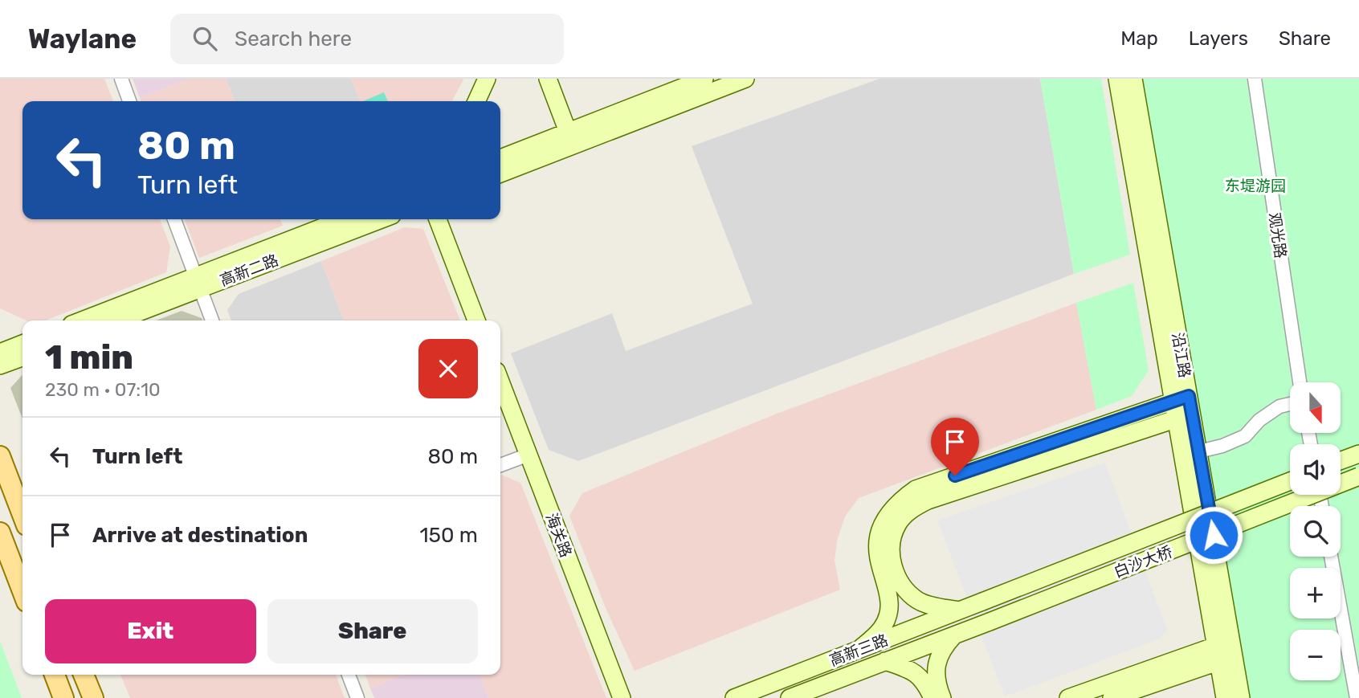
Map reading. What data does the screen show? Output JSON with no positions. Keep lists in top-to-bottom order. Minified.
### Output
{"streets":{"main road":["高新二路","沿江路","海关路","白沙大桥","高新三路"],"street":["观光路"]},"crossings":[["白沙大桥","高新三路"]],"parks":["东堤游园"],"north":"bottom","page":{"header":"Waylane","search":"Search here","nav":["Map","Layers","Share"],"turn":["80 m","Turn left"],"heading":["1 min","230 m · 07:10"],"map_buttons":["+","−"],"list":[{"name":"Turn left","value":"80 m"},{"name":"Arrive at destination","value":"150 m"}],"buttons":["Exit","Share"]}}
